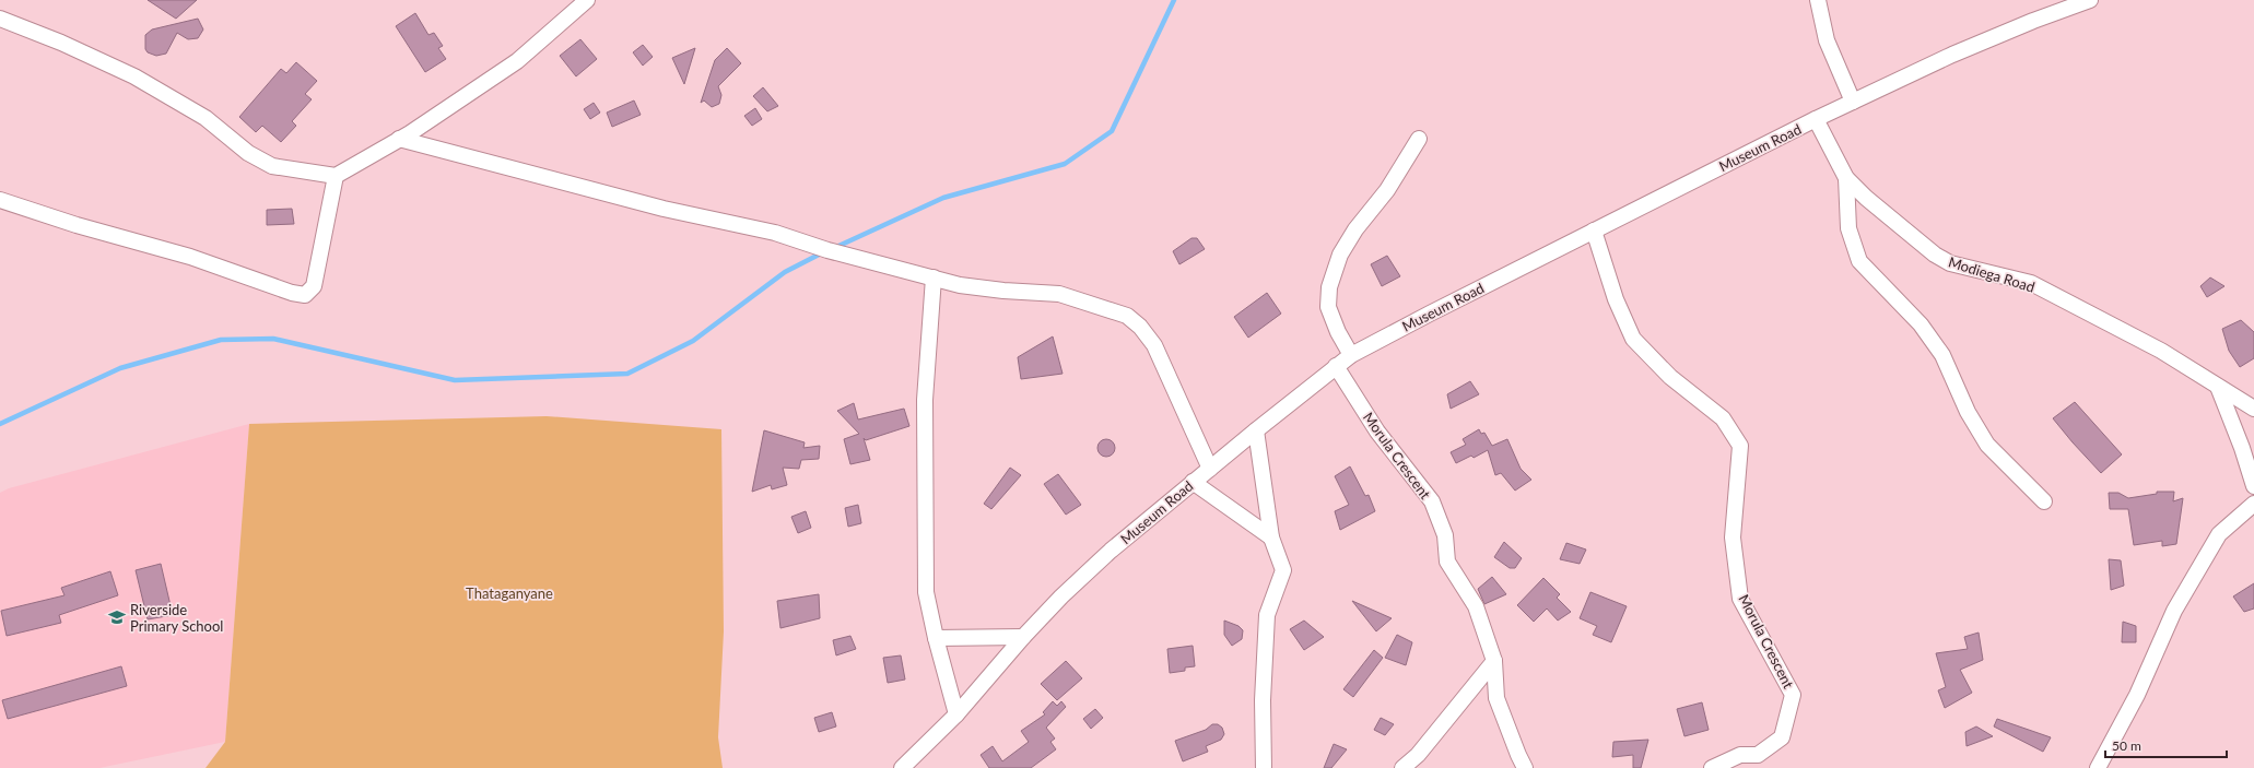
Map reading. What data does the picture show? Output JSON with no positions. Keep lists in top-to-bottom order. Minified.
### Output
{"streets":{"street":["Museum Road","Modiega Road","Morula Crescent"]},"crossings":[["Museum Road","Modiega Road"],["Museum Road","Morula Crescent"]],"parks":["Thataganyane"],"places":{"school or university":["Riverside Primary School"]},"scale_bar":"50 m"}
